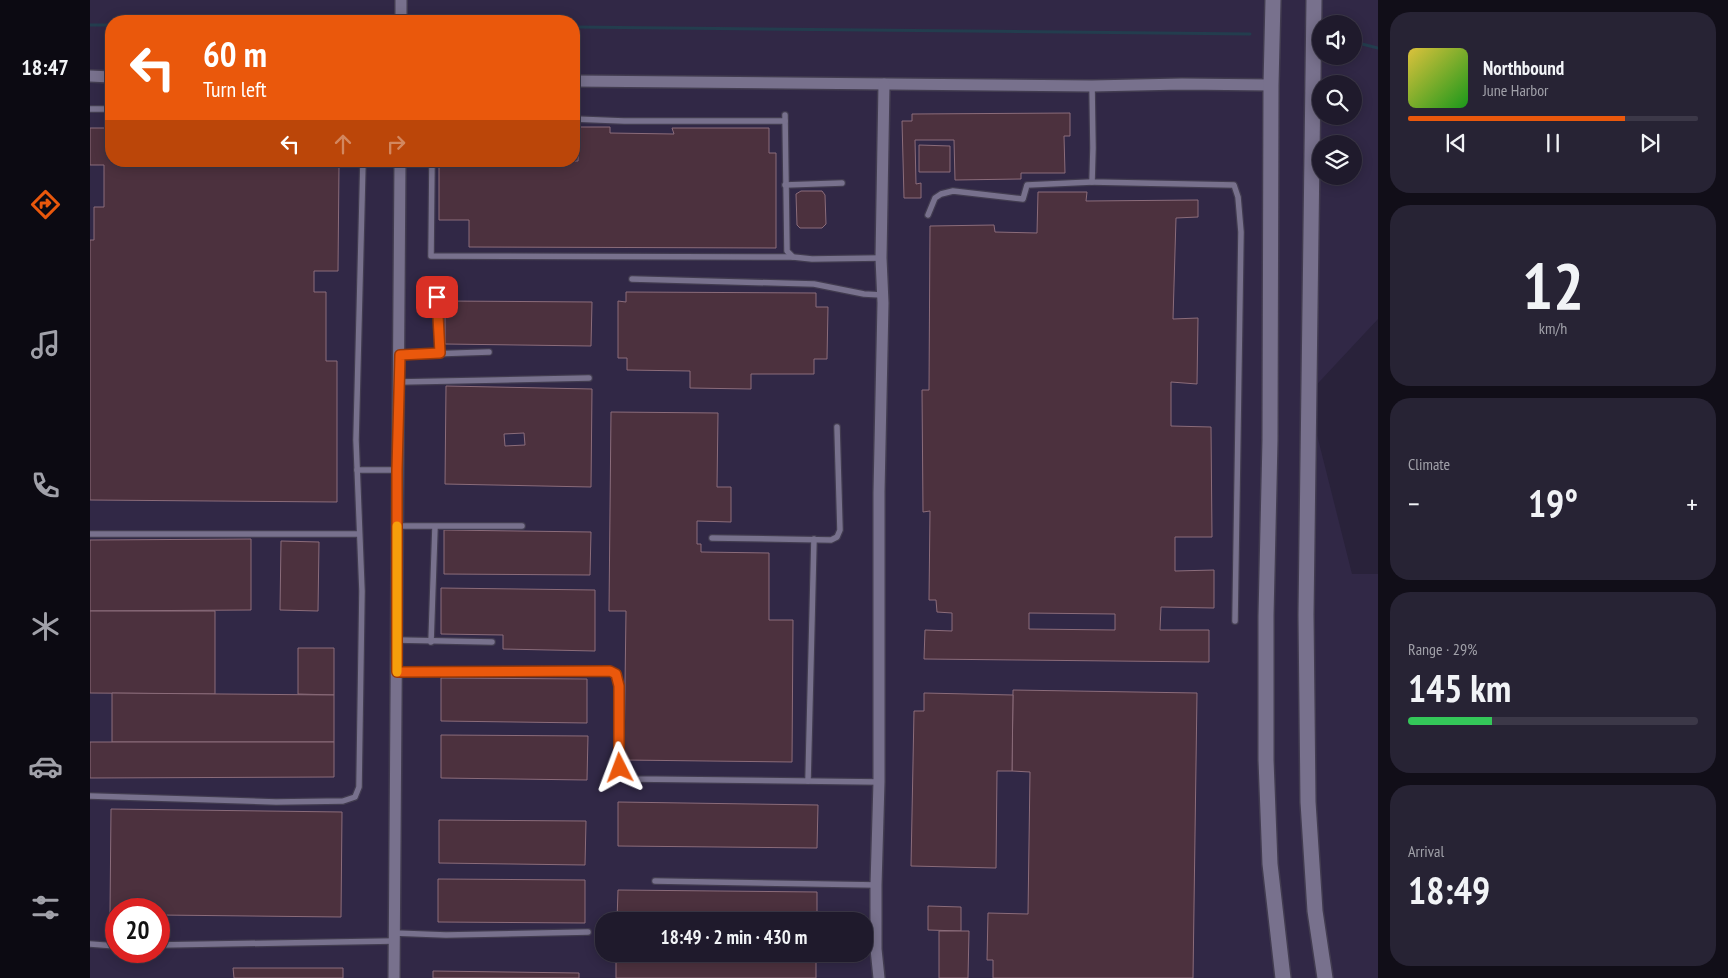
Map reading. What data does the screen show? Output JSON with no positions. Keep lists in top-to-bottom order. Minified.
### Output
{"page":{"tabs":"18:47","turn":["60 m","Turn left"],"song":["Northbound","June Harbor"],"tile":[["12","km/h"],"Climate",["Range · 29%","145 km"],["Arrival","18:49"]],"heat":["−","19°","+"],"limit":"20","trip":"18:49 · 2 min · 430 m"}}
